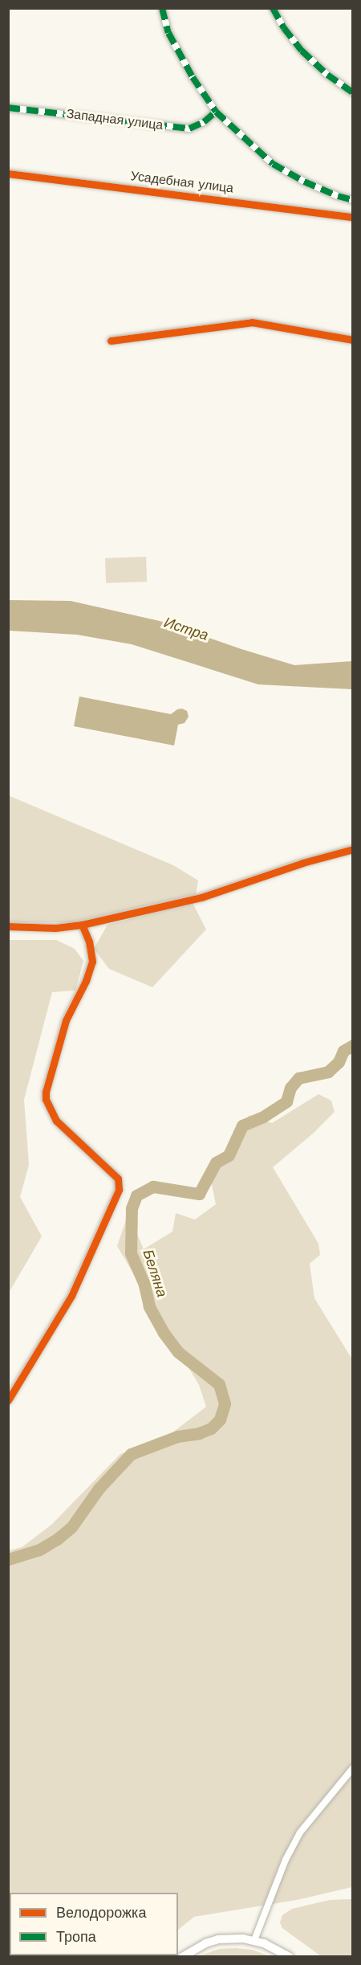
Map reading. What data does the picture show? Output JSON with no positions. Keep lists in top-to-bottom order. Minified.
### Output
{"streets":{"street":["Западная улица","Усадебная улица"]},"water":["Истра","Беляна"],"legend":["Велодорожка","Тропа"]}
